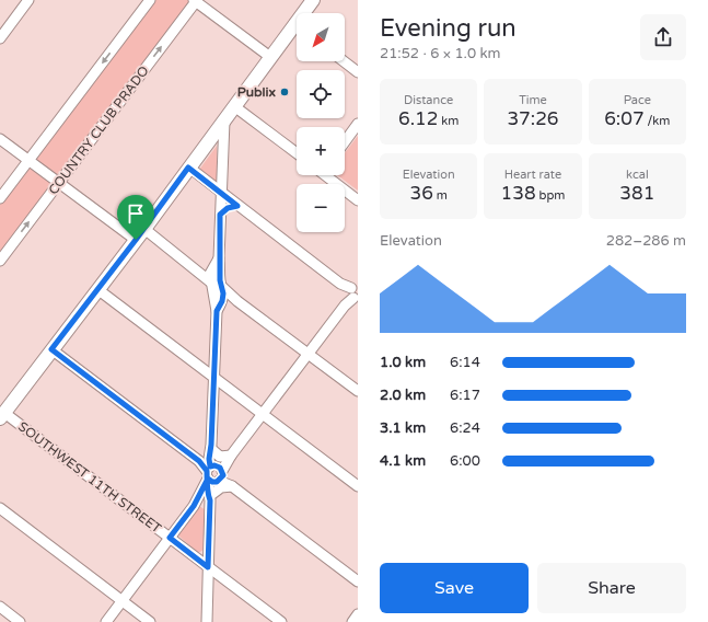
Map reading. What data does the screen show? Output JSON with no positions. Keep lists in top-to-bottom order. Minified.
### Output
{"streets":{"street":["COUNTRY CLUB PRADO","SOUTHWEST 11TH STREET"]},"places":["Publix"],"north":"bottom left","page":{"heading":["Evening run","21:52 · 6 × 1.0 km"],"map_buttons":["+","−"],"stats":[["Distance","6.12 km"],["Time","37:26"],["Pace","6:07 /km"],["Elevation","36 m"],["Heart rate","138 bpm"],["kcal","381"]],"chart":["Elevation","282–286 m"],"list":[{"name":"1.0 km","note":"6:14"},{"name":"2.0 km","note":"6:17"},{"name":"3.1 km","note":"6:24"},{"name":"4.1 km","note":"6:00"}],"buttons":["Save","Share"]}}
